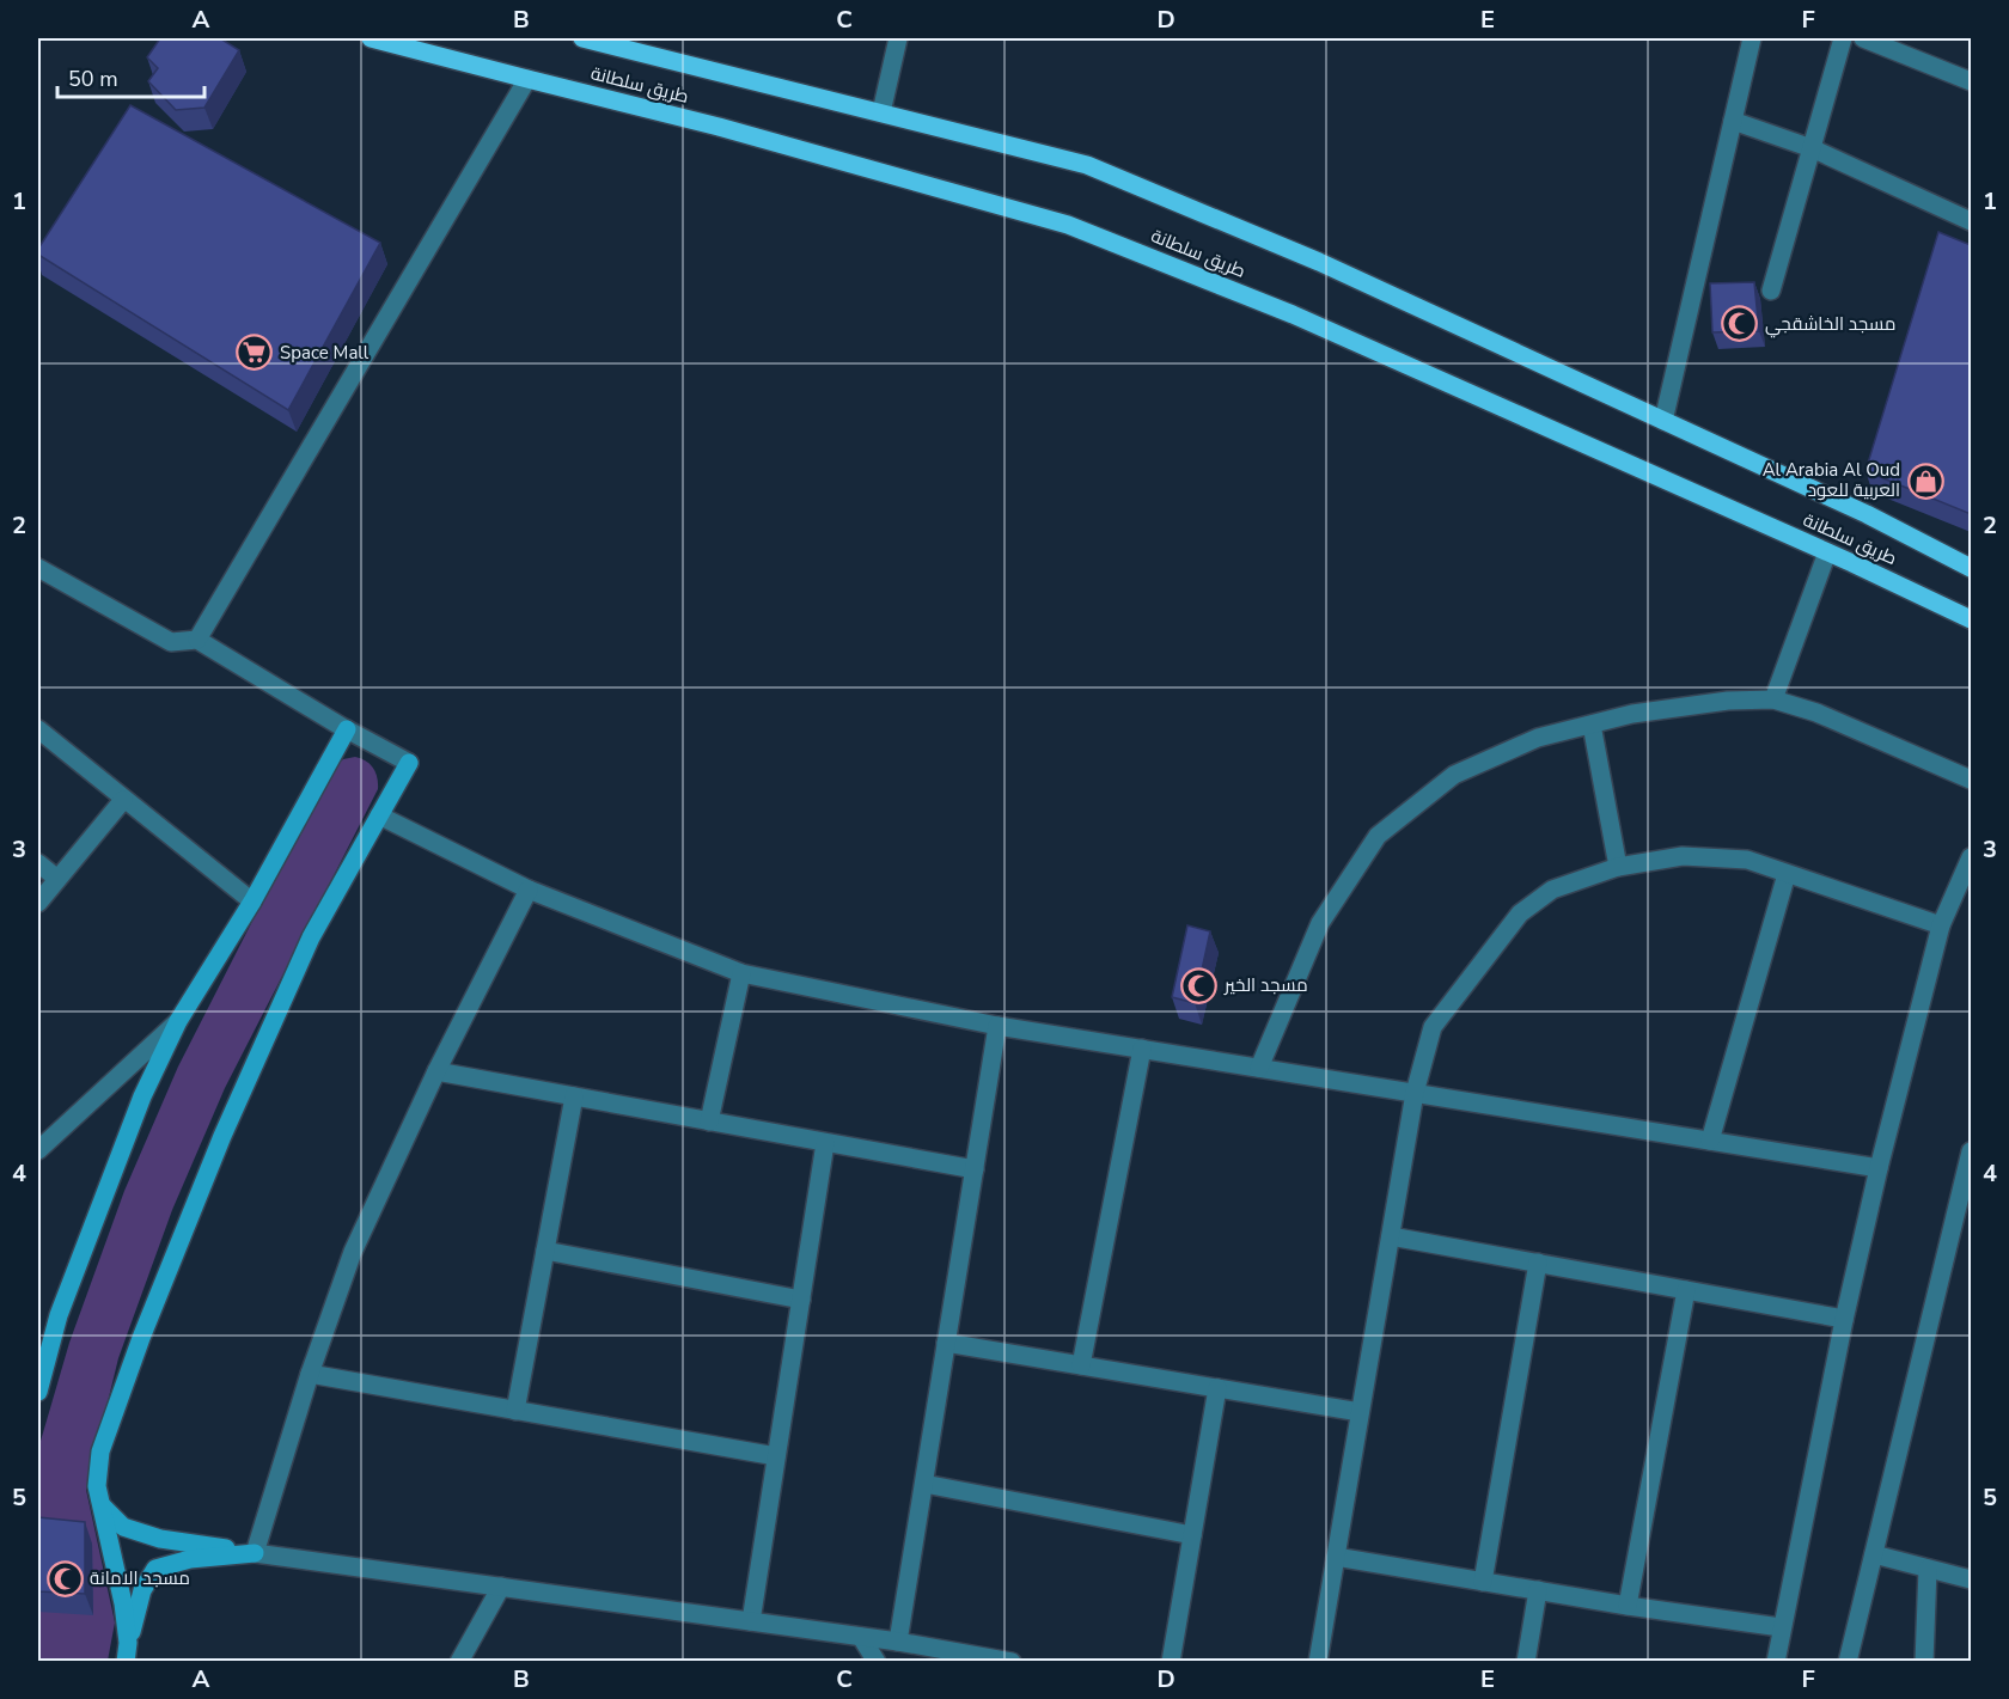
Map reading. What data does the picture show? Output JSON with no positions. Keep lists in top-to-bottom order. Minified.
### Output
{"streets":{"main road":["طريق سلطانة"]},"places":{"mosque":["مسجد الخاشقجي","مسجد الخير","مسجد الامانة"],"supermarket":["Space Mall"],"shop":["Al Arabia Al Oud العربية للعود"]},"scale_bar":"50 m","grid":{"columns":["A","B","C","D","E","F"],"rows":["1","2","3","4","5"]}}
